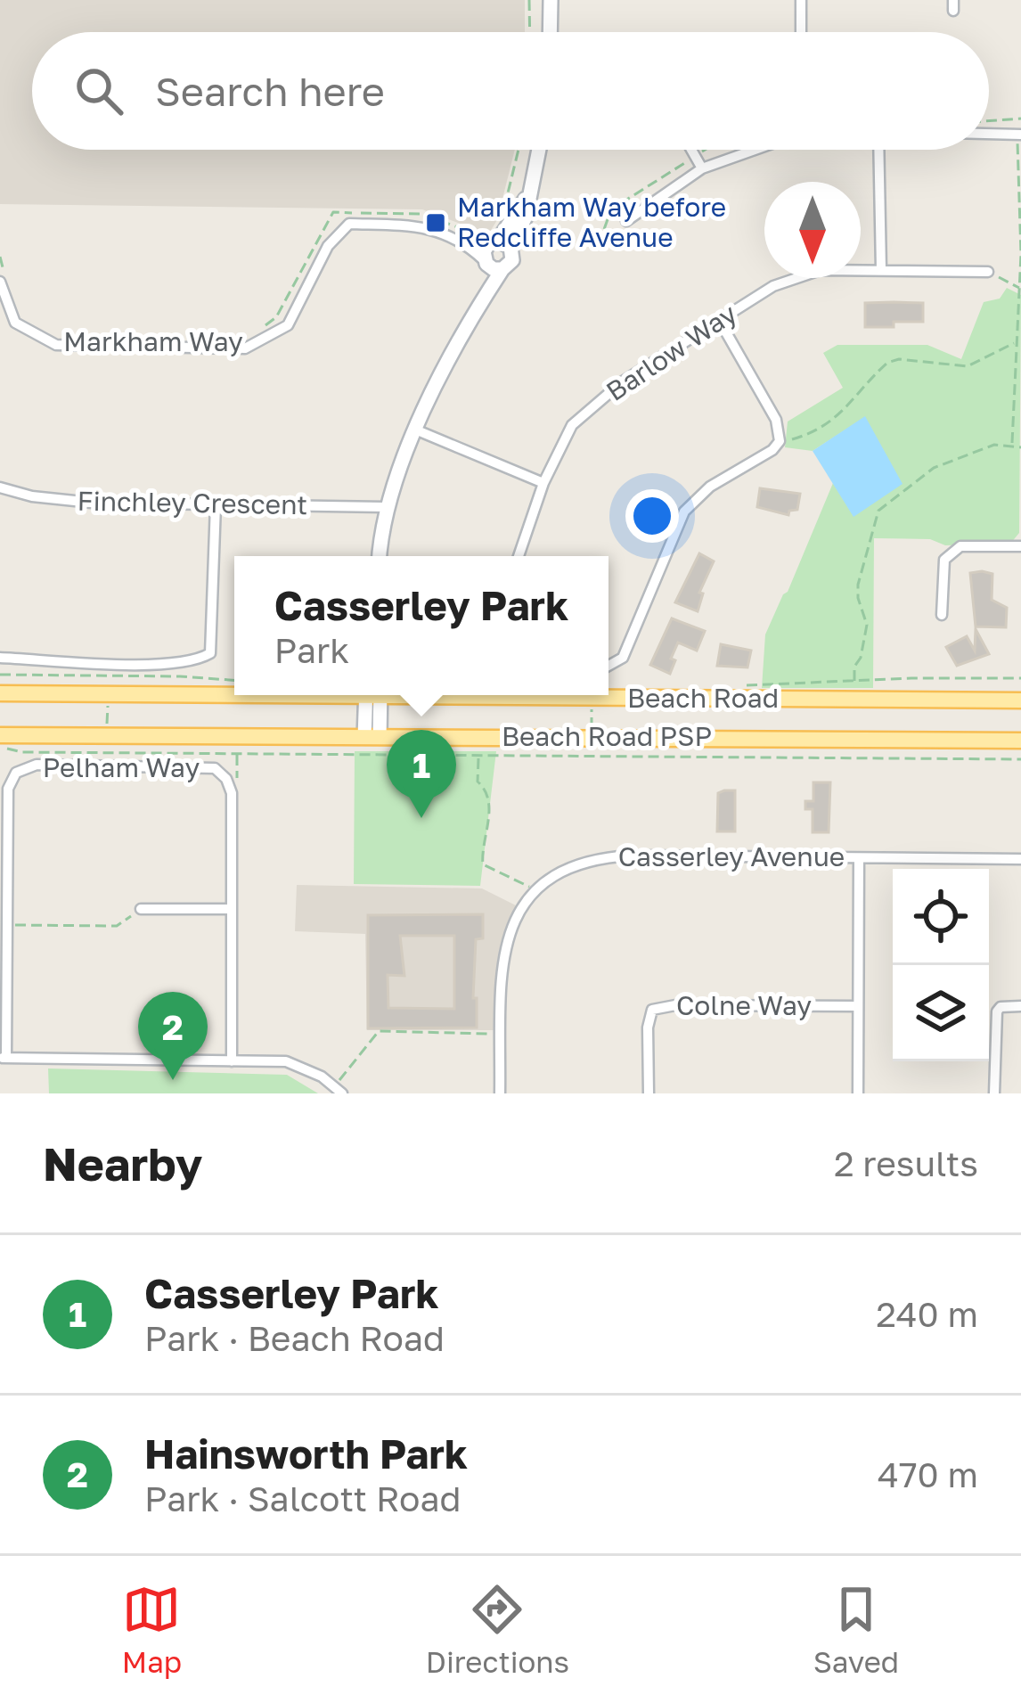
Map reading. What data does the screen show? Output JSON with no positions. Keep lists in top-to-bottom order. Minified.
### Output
{"streets":{"main road":["Beach Road"],"street":["Markham Way","Barlow Way","Finchley Crescent","Pelham Way","Casserley Avenue","Colne Way"],"path":["Beach Road PSP"]},"places":{"transit":["Markham Way before Redcliffe Avenue"]},"north":"bottom","page":{"search":"Search here","popup":["Casserley Park","Park"],"pins":["1","2"],"heading":["Nearby","2 results"],"list":[{"mark":"1","name":"Casserley Park","note":"Park · Beach Road","value":"240 m"},{"mark":"2","name":"Hainsworth Park","note":"Park · Salcott Road","value":"470 m"}],"nav":["Map","Directions","Saved"]}}
